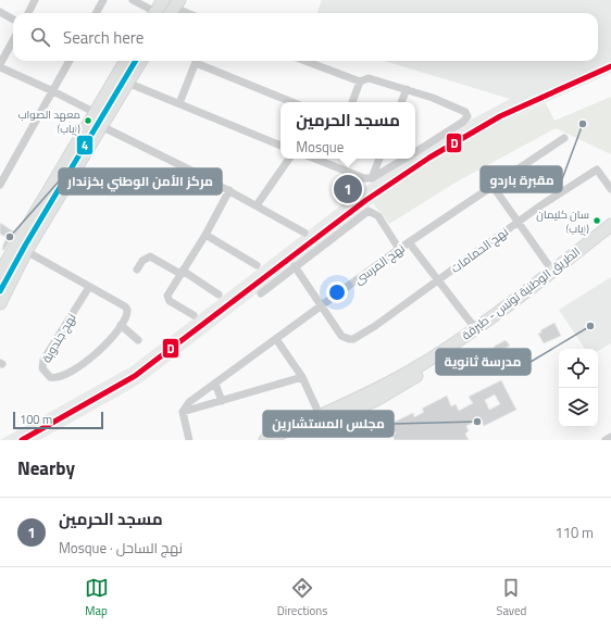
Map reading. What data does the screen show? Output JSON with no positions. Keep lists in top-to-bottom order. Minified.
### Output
{"streets":{"main road":["الطريق الوطنية تونس - طبرقة"],"street":["نهج الحمامات","نهج المرسى","نهج جندوبة"]},"crossings":[["نهج الحمامات","نهج المرسى"]],"places":["معهد الصواب (إياب)","مقبرة باردو","سان كليمان (إياب)","مركز الأمن الوطني بخزندار","مدرسة ثانوية","مجلس المستشارين"],"lines":["transit line 4","transit line D"],"scale_bar":"100 m","page":{"search":"Search here","popup":["مسجد الحرمين","Mosque"],"pins":"1","scale":"100 m","heading":"Nearby","list":[{"mark":"1","name":"مسجد الحرمين","note":"Mosque · نهج الساحل","value":"110 m"}],"nav":["Map","Directions","Saved"]}}
